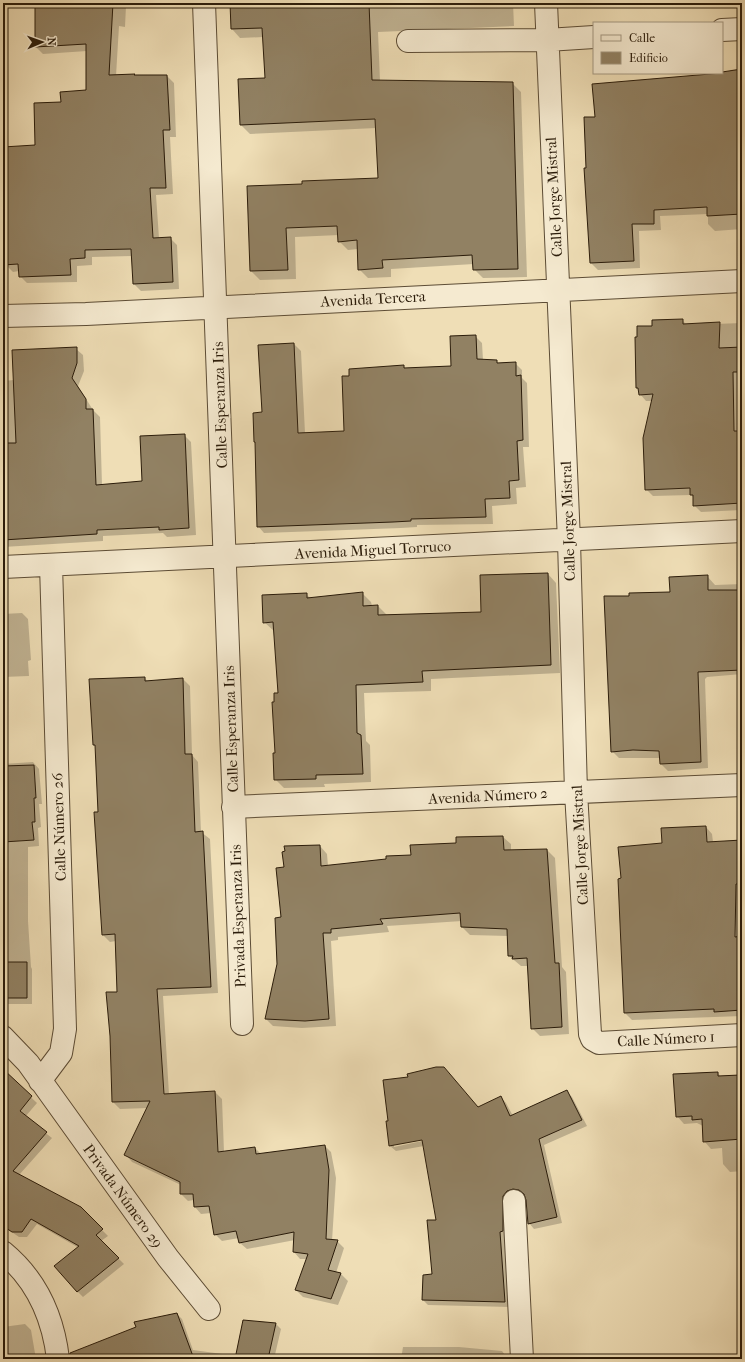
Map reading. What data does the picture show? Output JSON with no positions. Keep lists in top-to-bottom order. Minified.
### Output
{"streets":{"street":["Calle Jorge Mistral","Avenida Tercera","Calle Esperanza Iris","Avenida Miguel Torruco","Avenida Número 2","Calle Número 26","Privada Esperanza Iris","Calle Número 1","Privada Número 29"]},"crossings":[["Calle Jorge Mistral","Avenida Tercera"],["Calle Jorge Mistral","Avenida Miguel Torruco"],["Calle Jorge Mistral","Avenida Número 2"],["Calle Jorge Mistral","Calle Número 1"],["Avenida Tercera","Calle Esperanza Iris"],["Calle Esperanza Iris","Avenida Miguel Torruco"],["Calle Esperanza Iris","Avenida Número 2"],["Calle Esperanza Iris","Privada Esperanza Iris"],["Avenida Miguel Torruco","Calle Número 26"],["Avenida Número 2","Privada Esperanza Iris"],["Calle Número 26","Privada Número 29"]],"legend":["Calle","Edificio"],"north":"right"}
